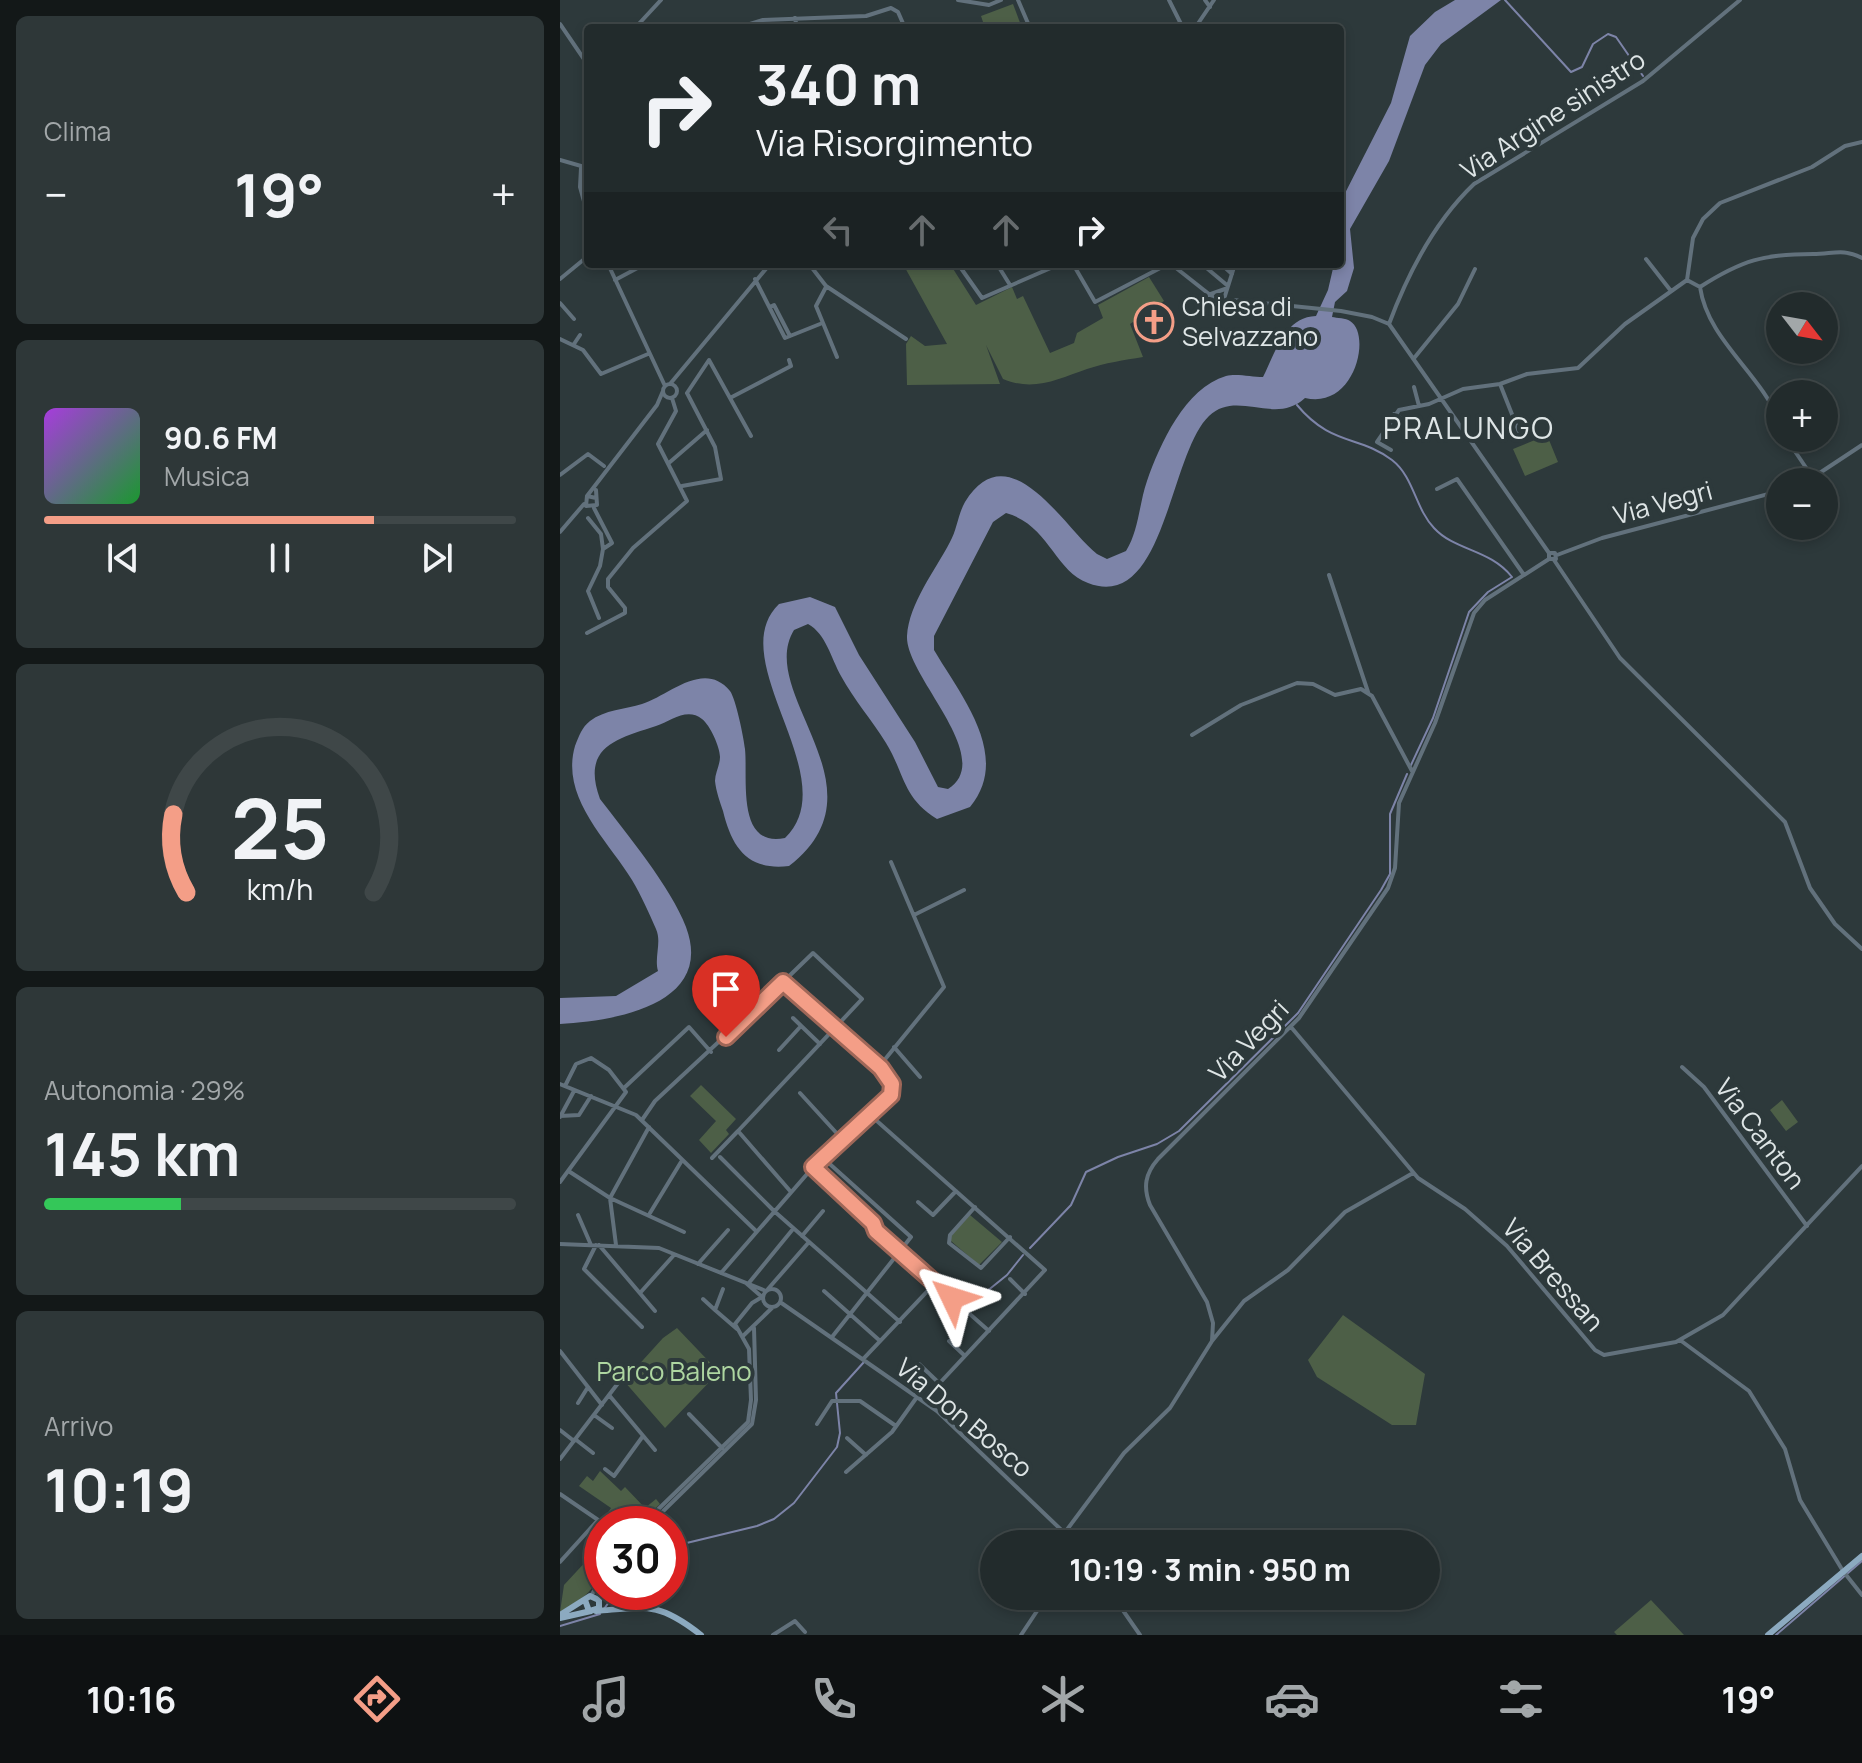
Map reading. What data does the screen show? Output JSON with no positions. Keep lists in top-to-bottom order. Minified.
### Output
{"streets":{"street":["Via Argine sinistro","Via Vegri","Via Canton","Via Bressan","Via Don Bosco"]},"crossings":[["Via Vegri","Via Bressan"],["Via Canton","Via Bressan"]],"districts":["PRALUNGO"],"parks":["Parco Baleno"],"places":{"church":["Chiesa di Selvazzano"]},"north":"bottom right","page":{"tile":["Clima",["Autonomia · 29%","145 km"],["Arrivo","10:19"]],"turn":["340 m","Via Risorgimento"],"heat":["−","19°","+"],"map_buttons":["+","−"],"song":["90.6 FM","Musica"],"limit":"30","trip":"10:19 · 3 min · 950 m","tabs":["10:16","19°"],"gauge":["25","km/h"]}}
